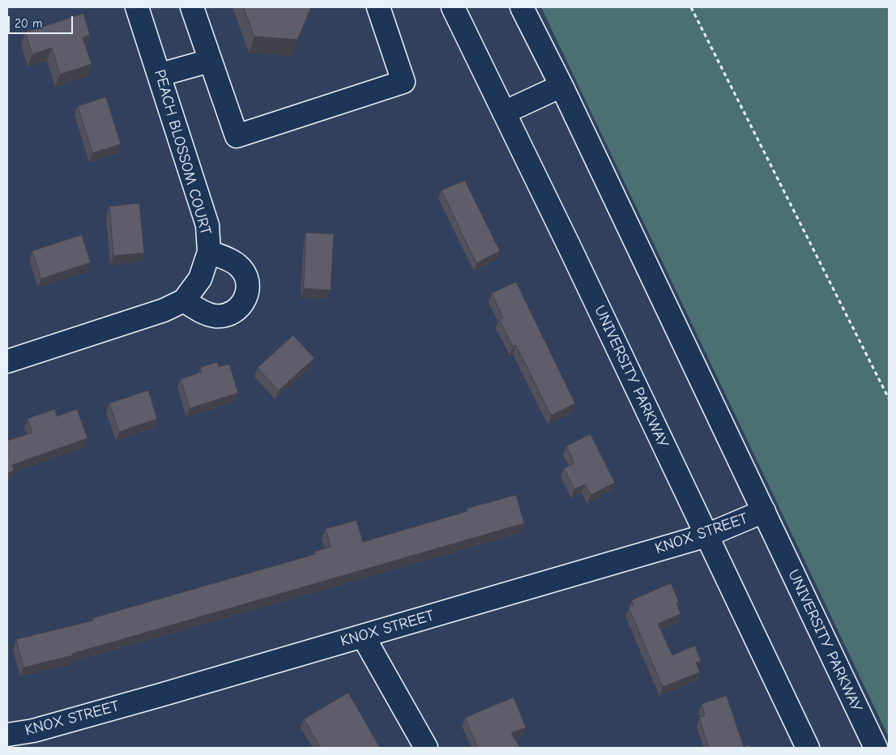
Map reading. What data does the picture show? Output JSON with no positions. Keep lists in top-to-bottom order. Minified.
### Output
{"streets":{"main road":["PEACH BLOSSOM COURT","UNIVERSITY PARKWAY","KNOX STREET"]},"crossings":[["UNIVERSITY PARKWAY","KNOX STREET"]],"scale_bar":"20 m"}
